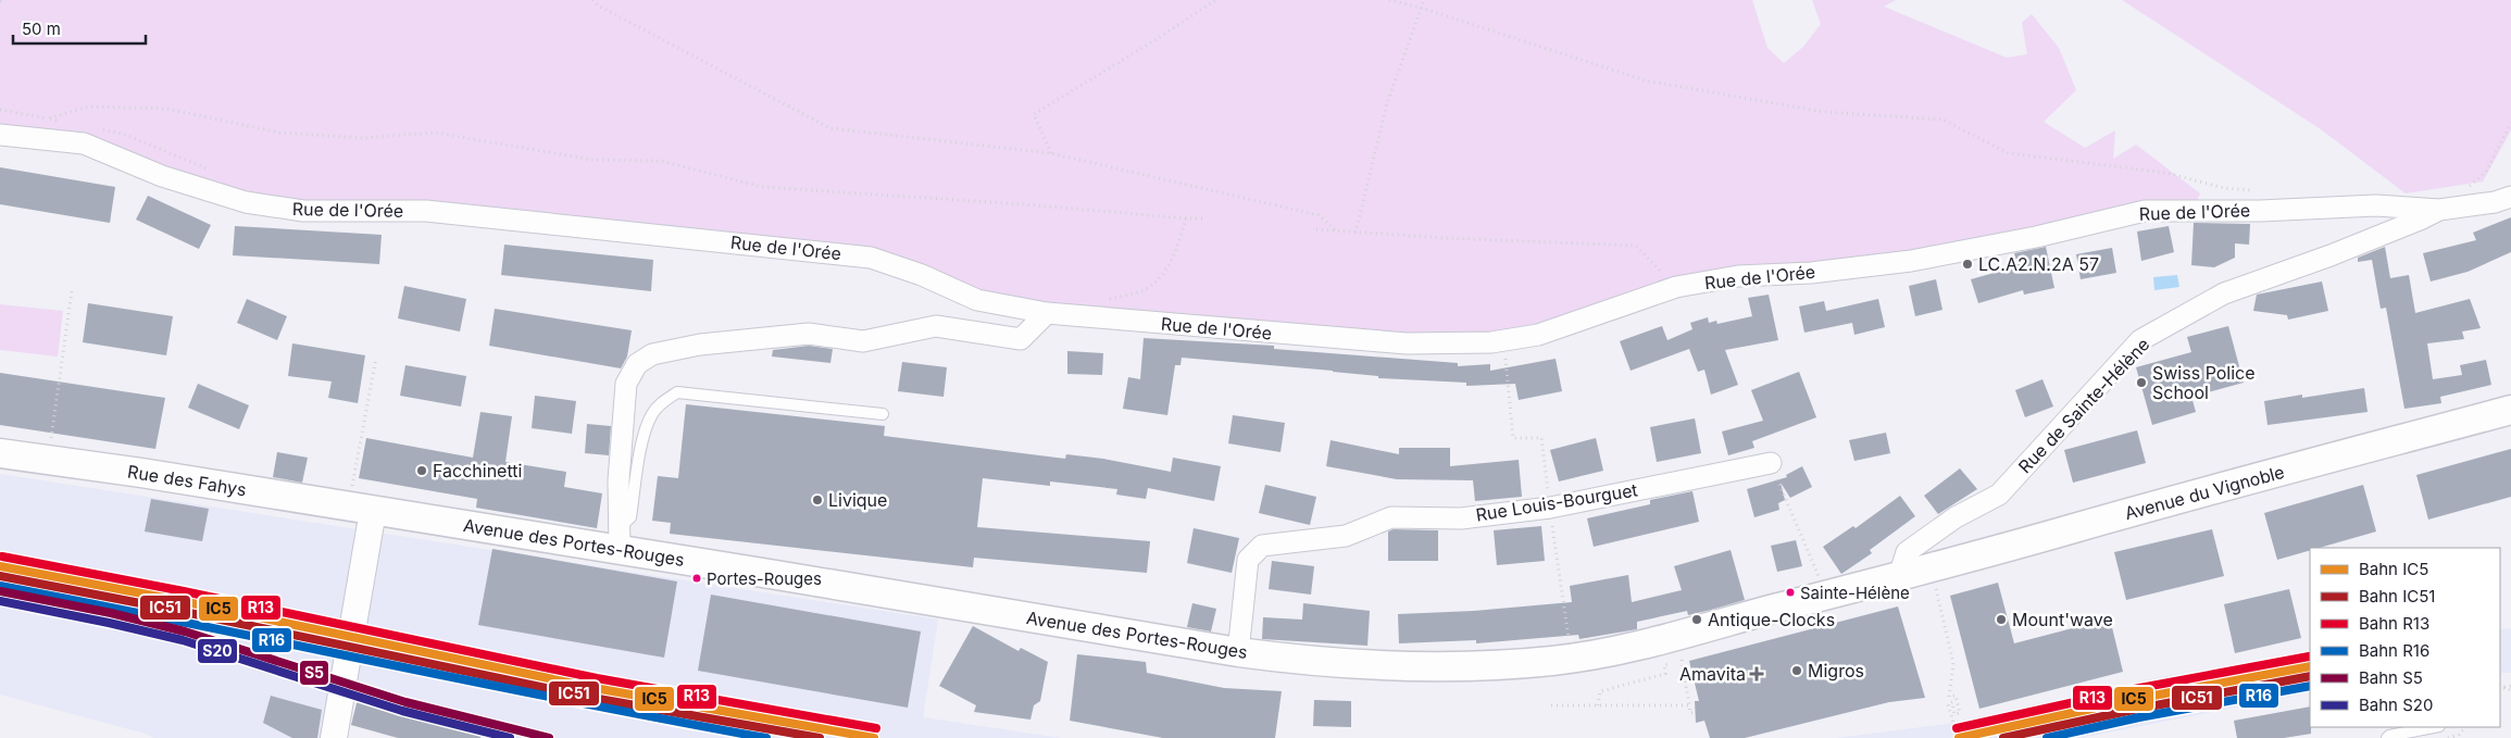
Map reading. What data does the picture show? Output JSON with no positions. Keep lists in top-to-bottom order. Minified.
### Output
{"streets":{"main road":["Rue des Fahys","Avenue du Vignoble","Avenue des Portes-Rouges"],"street":["Rue de l'Orée","Rue de Sainte-Hélène","Rue Louis-Bourguet"]},"crossings":[["Rue de l'Orée","Rue de Sainte-Hélène"],["Rue de Sainte-Hélène","Avenue du Vignoble"],["Rue de Sainte-Hélène","Avenue des Portes-Rouges"],["Rue des Fahys","Avenue des Portes-Rouges"],["Avenue du Vignoble","Avenue des Portes-Rouges"],["Rue Louis-Bourguet","Avenue des Portes-Rouges"]],"places":{"other":["LC.A2.N.2A 57","Swiss Police School","Facchinetti","Livique","Portes-Rouges","Sainte-Hélène","Antique-Clocks","Mount'wave","Migros"],"health":["Amavita"]},"lines":["rail line R13","rail line IC5","rail line IC51","rail line R16","rail line S5","rail line S20"],"legend":["Bahn IC5","Bahn IC51","Bahn R13","Bahn R16","Bahn S5","Bahn S20"],"scale_bar":"50 m"}
